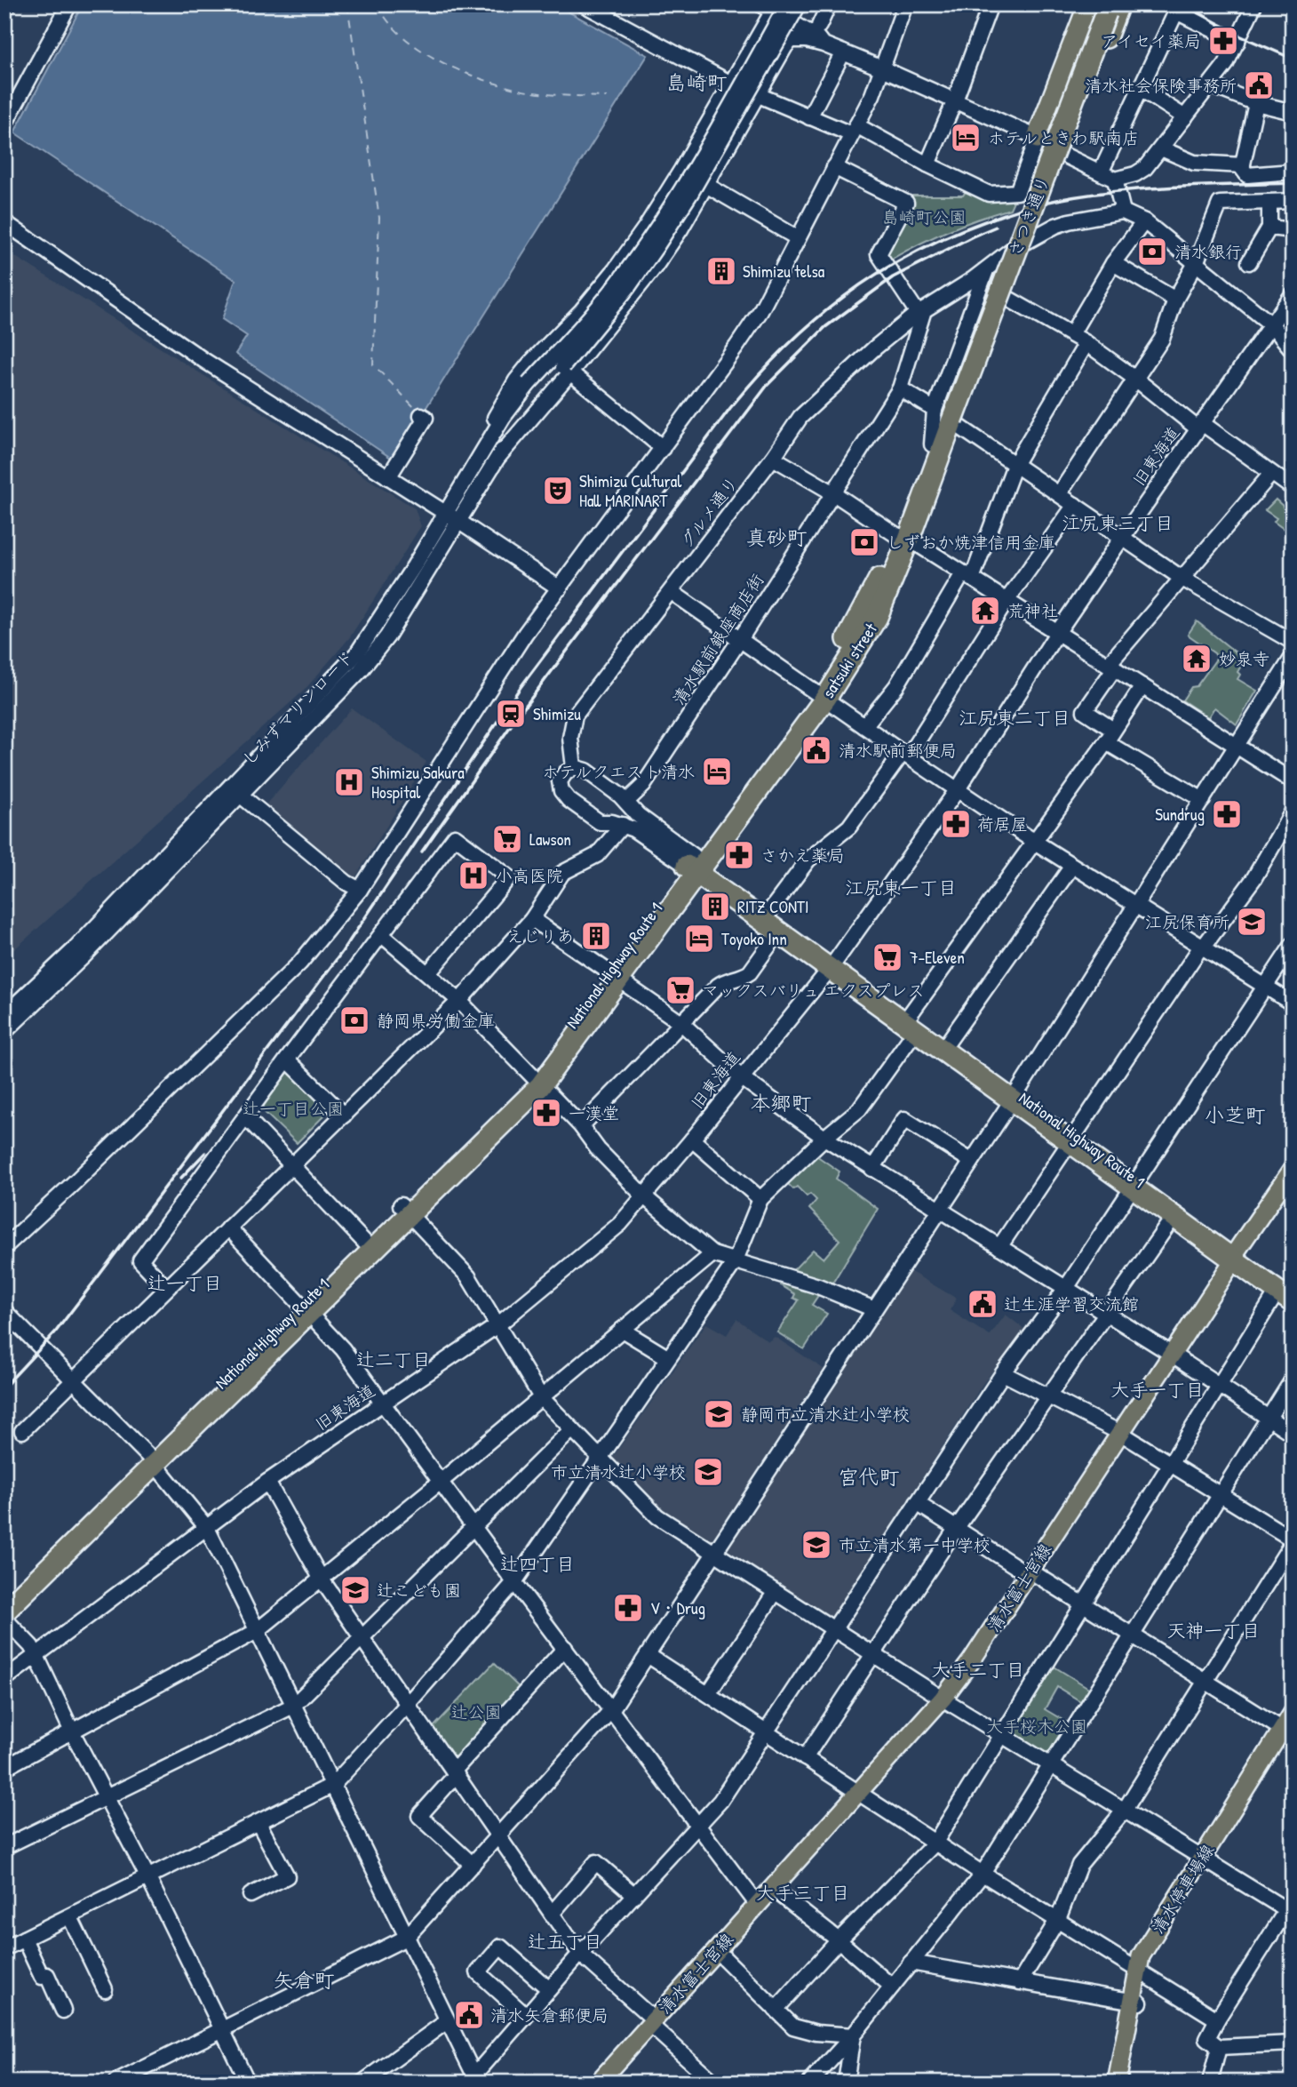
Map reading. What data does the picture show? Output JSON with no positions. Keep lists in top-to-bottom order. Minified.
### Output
{"streets":{"highway":["さつき通り","satsuki street","National Highway Route 1"],"main road":["清水富士宮線","清水停車場線"],"street":["旧東海道","グルメ通り","清水駅前銀座商店街","しみずマリンロード"]},"crossings":[["さつき通り","satsuki street"],["旧東海道","National Highway Route 1"],["グルメ通り","清水駅前銀座商店街"],["satsuki street","National Highway Route 1"],["National Highway Route 1","清水富士宮線"]],"districts":["島崎町","江尻東三丁目","真砂町","江尻東二丁目","江尻東一丁目","本郷町","小芝町","辻一丁目","辻二丁目","大手一丁目","宮代町","辻四丁目","天神一丁目","大手二丁目","大手三丁目","辻五丁目","矢倉町"],"parks":["島崎町公園","辻一丁目公園","辻公園","大手桜木公園"],"places":{"pharmacy":["アイセイ薬局","Sundrug","荷居屋","さかえ薬局","一漢堂","V・Drug"],"public building":["清水社会保険事務所","清水駅前郵便局","辻生涯学習交流館","清水矢倉郵便局"],"hotel":["ホテルときわ駅南店","ホテルクエスト清水","Toyoko Inn"],"bank":["清水銀行","しずおか焼津信用金庫","静岡県労働金庫"],"building":["Shimizu telsa","RITZ CONTI","えじりあ"],"theatre":["Shimizu Cultural Hall MARINART"],"temple":["荒神社","妙泉寺"],"station":["Shimizu"],"hospital":["Shimizu Sakura Hospital","小高医院"],"supermarket":["Lawson","7-Eleven","マックスバリュ エクスプレス"],"school or university":["江尻保育所","静岡市立清水辻小学校","市立清水辻小学校","市立清水第一中学校","辻こども園"]}}
